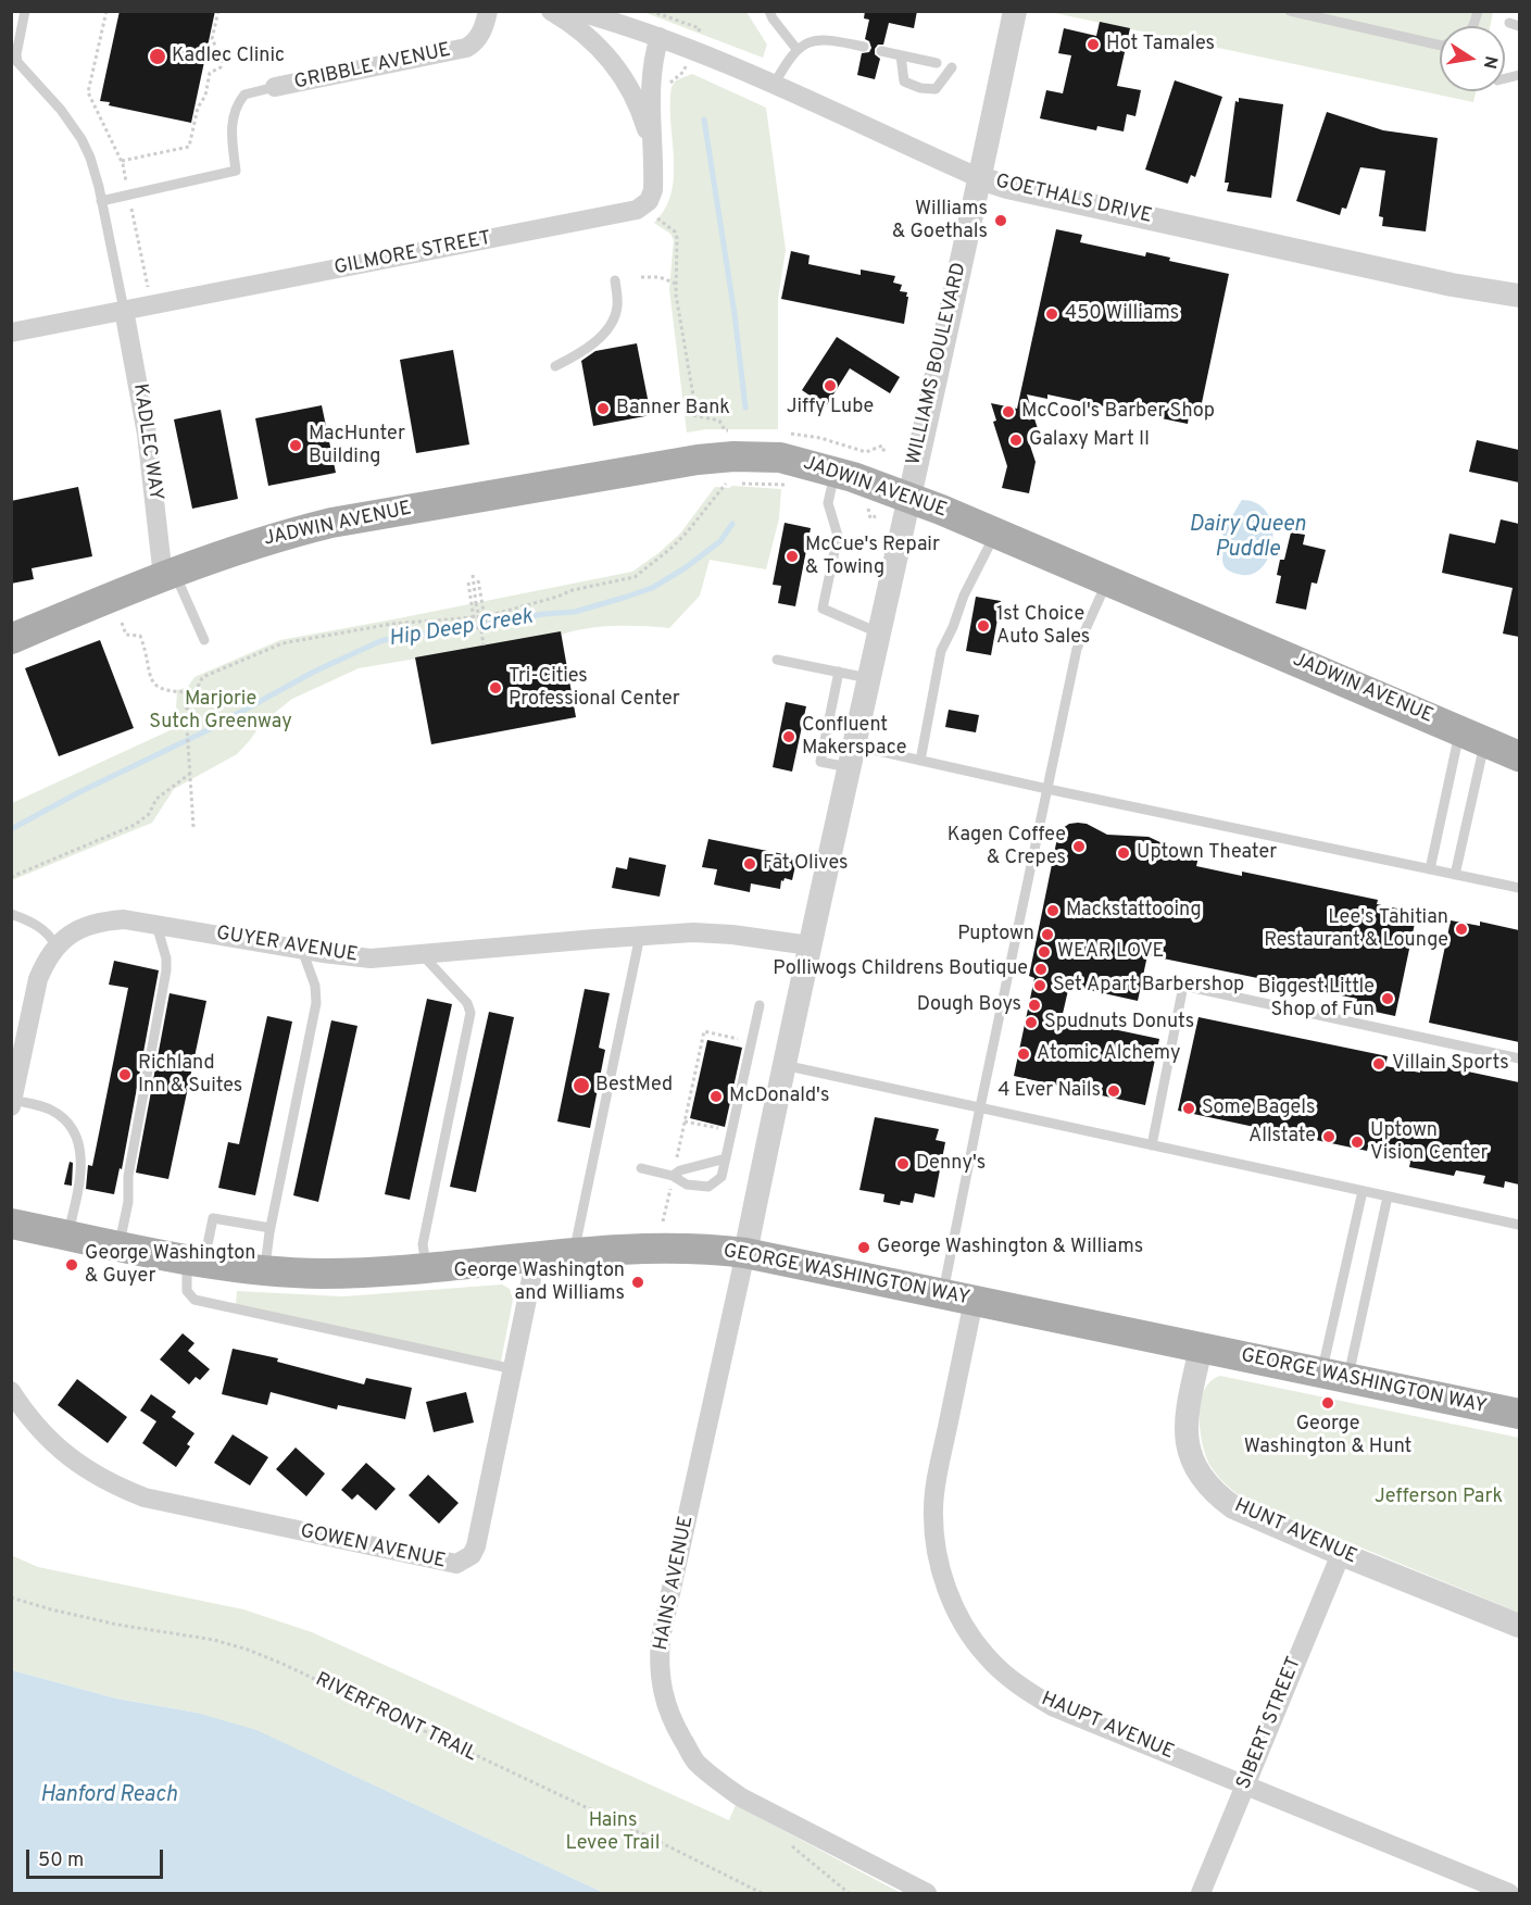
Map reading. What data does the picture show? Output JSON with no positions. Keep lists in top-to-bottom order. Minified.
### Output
{"streets":{"main road":["JADWIN AVENUE","GEORGE WASHINGTON WAY"],"street":["GRIBBLE AVENUE","GOETHALS DRIVE","GILMORE STREET","WILLIAMS BOULEVARD","KADLEC WAY","GUYER AVENUE","HUNT AVENUE","GOWEN AVENUE","HAINS AVENUE","SIBERT STREET","HAUPT AVENUE"],"path":["RIVERFRONT TRAIL"]},"crossings":[["GOETHALS DRIVE","GILMORE STREET"],["GOETHALS DRIVE","WILLIAMS BOULEVARD"],["GILMORE STREET","KADLEC WAY"],["WILLIAMS BOULEVARD","JADWIN AVENUE"],["WILLIAMS BOULEVARD","GUYER AVENUE"],["WILLIAMS BOULEVARD","GEORGE WASHINGTON WAY"],["WILLIAMS BOULEVARD","HAINS AVENUE"],["KADLEC WAY","JADWIN AVENUE"],["GEORGE WASHINGTON WAY","HUNT AVENUE"],["GEORGE WASHINGTON WAY","GOWEN AVENUE"],["GEORGE WASHINGTON WAY","HAINS AVENUE"],["GEORGE WASHINGTON WAY","HAUPT AVENUE"],["HUNT AVENUE","SIBERT STREET"],["SIBERT STREET","HAUPT AVENUE"]],"water":["Dairy Queen Puddle","Hip Deep Creek","Hanford Reach"],"parks":["Marjorie Sutch Greenway","Jefferson Park","Hains Levee Trail"],"places":["Hot Tamales","Kadlec Clinic","Williams & Goethals","450 Williams","Jiffy Lube","Banner Bank","McCool's Barber Shop","Galaxy Mart II","MacHunter Building","McCue's Repair & Towing","1st Choice Auto Sales","Tri-Cities Professional Center","Confluent Makerspace","Kagen Coffee & Crepes","Uptown Theater","Fat Olives","Mackstattooing","Lee's Tahitian Restaurant & Lounge","Puptown","WEAR LOVE","Polliwogs Childrens Boutique","Set Apart Barbershop","Biggest Little Shop of Fun","Dough Boys","Spudnuts Donuts","Atomic Alchemy","Villain Sports","Richland Inn & Suites","BestMed","4 Ever Nails","McDonald's","Some Bagels","Allstate","Uptown Vision Center","Denny's","George Washington & Williams","George Washington & Guyer","George Washington and Williams","George Washington & Hunt"],"scale_bar":"50 m","north":"right"}
